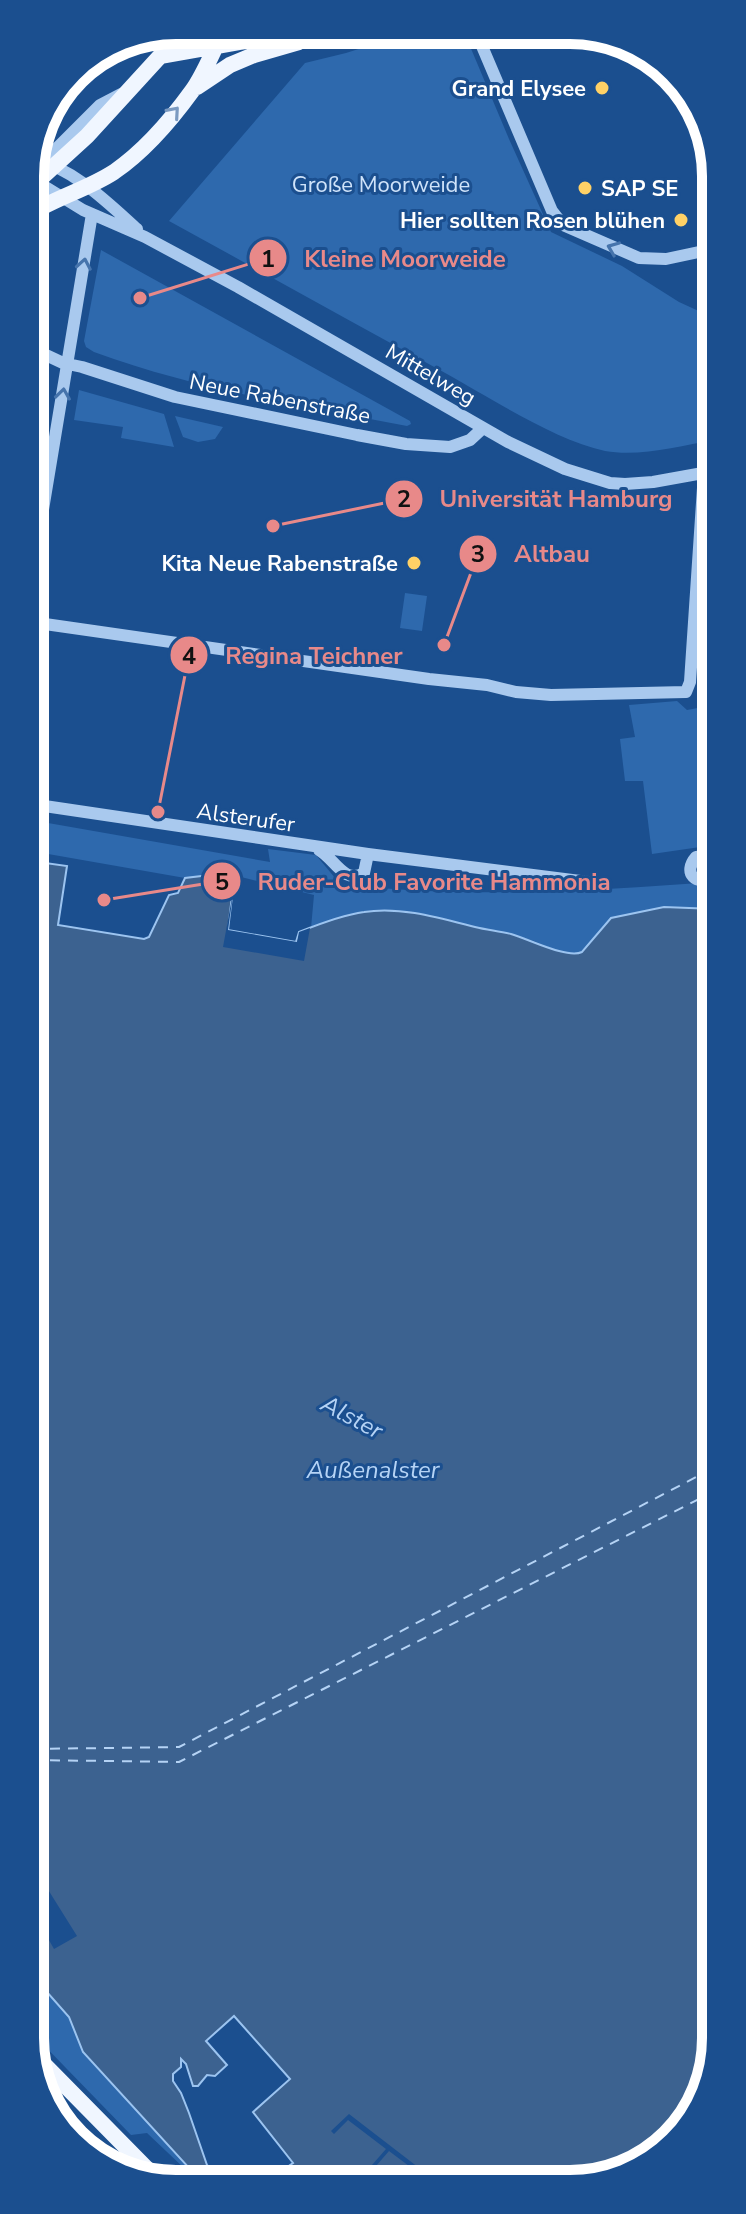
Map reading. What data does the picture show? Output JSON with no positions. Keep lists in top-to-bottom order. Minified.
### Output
{"streets":{"street":["Mittelweg","Neue Rabenstraße","Alsterufer"]},"crossings":[["Mittelweg","Neue Rabenstraße"]],"water":["Alster","Außenalster"],"parks":["Große Moorweide"],"places":["Grand Elysee","SAP SE","Hier sollten Rosen blühen","Kleine Moorweide","Universität Hamburg","Kita Neue Rabenstraße","Altbau","Regina Teichner","Ruder-Club Favorite Hammonia"]}
